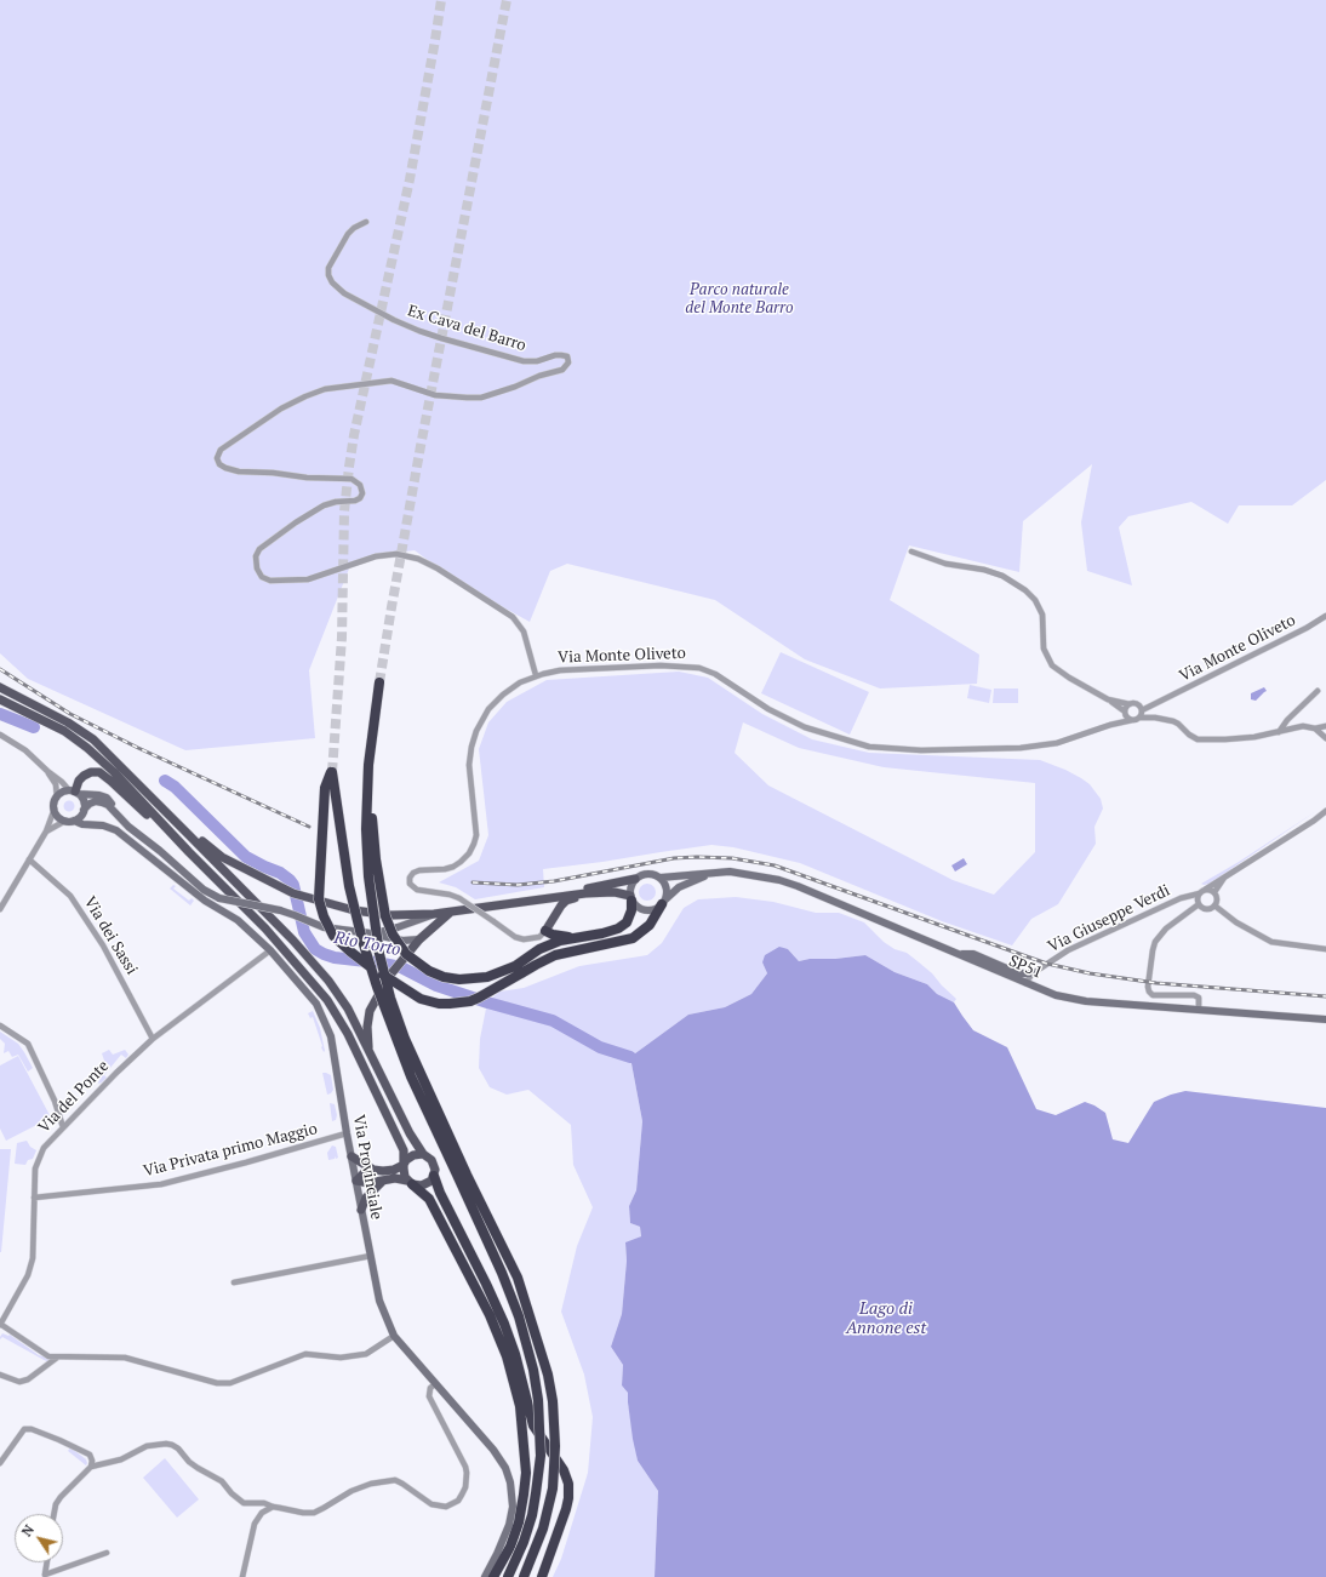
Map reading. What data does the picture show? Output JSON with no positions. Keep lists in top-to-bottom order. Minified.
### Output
{"streets":{"street":["Ex Cava del Barro","Via Monte Oliveto","Via Giuseppe Verdi","Via dei Sassi","SP51","Via del Ponte","Via Privata primo Maggio","Via Provinciale"]},"crossings":[["Ex Cava del Barro","Via Monte Oliveto"],["Via Giuseppe Verdi","SP51"],["Via dei Sassi","Via del Ponte"],["Via del Ponte","Via Privata primo Maggio"],["Via del Ponte","Via Provinciale"],["Via Privata primo Maggio","Via Provinciale"]],"water":["Rio Torto","Lago di Annone est"],"parks":["Parco naturale del Monte Barro"],"north":"top left"}
